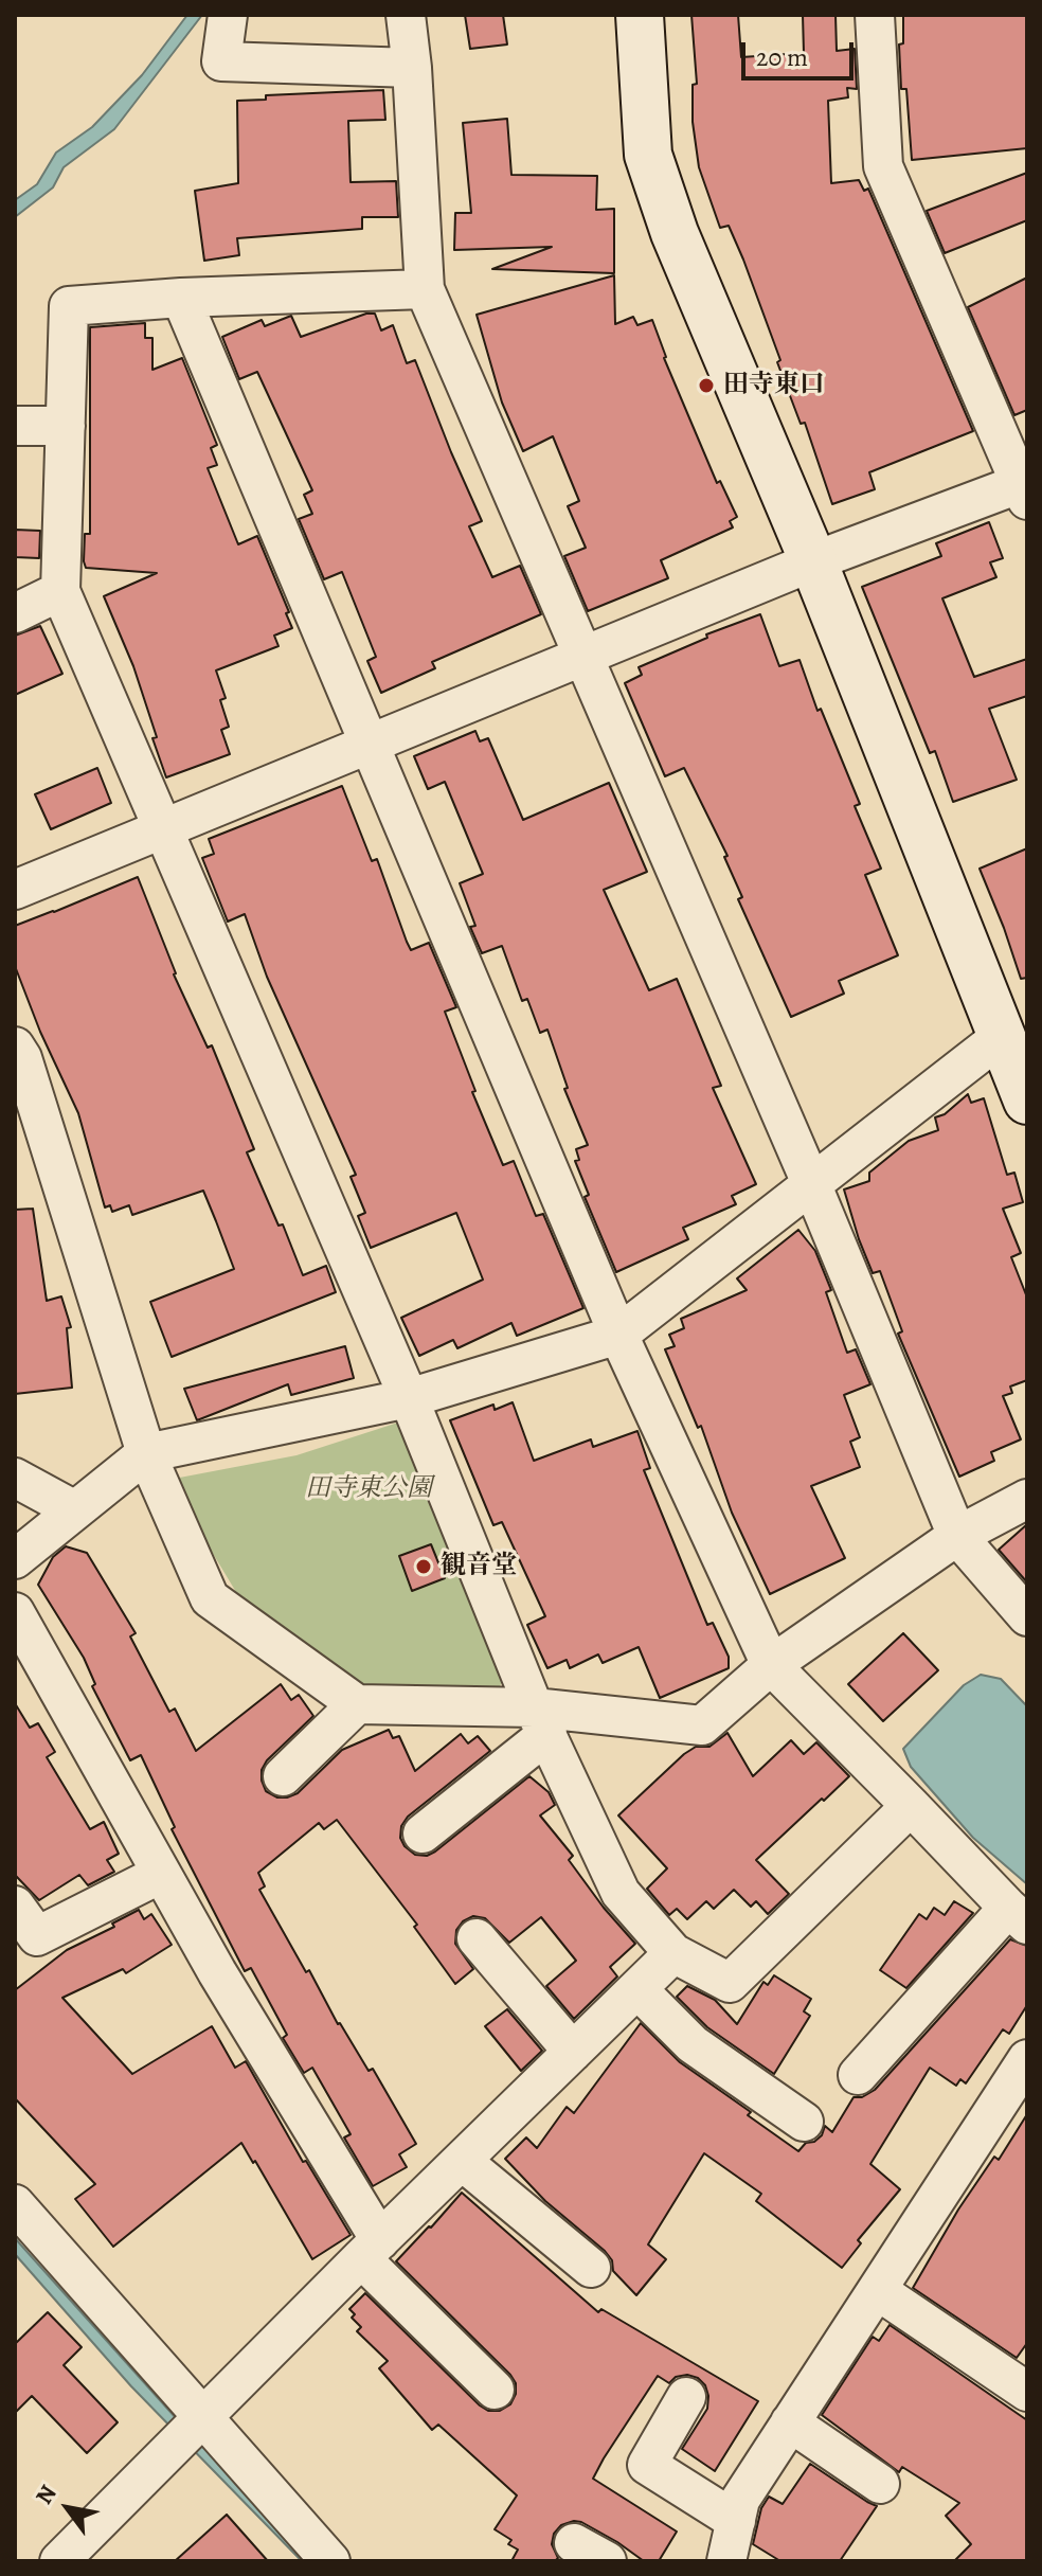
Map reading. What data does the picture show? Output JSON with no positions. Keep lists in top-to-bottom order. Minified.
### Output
{"parks":["田寺東公園"],"places":["田寺東口","観音堂"],"scale_bar":"20 m","north":"top left"}
